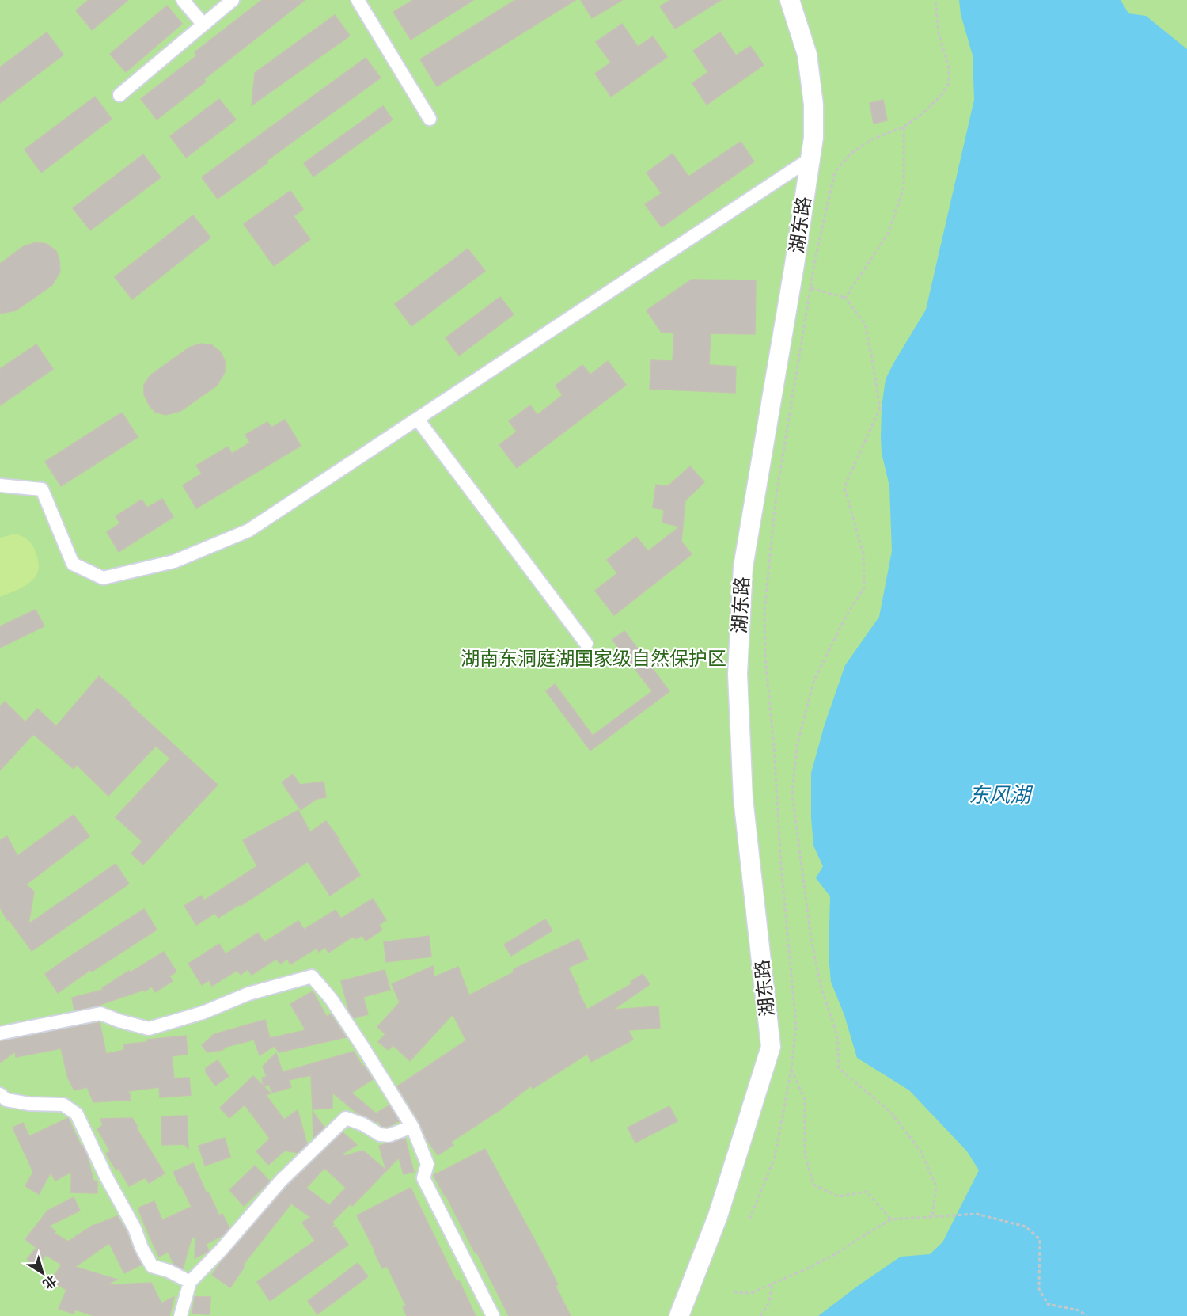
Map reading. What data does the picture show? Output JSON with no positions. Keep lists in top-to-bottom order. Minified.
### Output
{"streets":{"street":["湖东路"]},"water":["东风湖"],"parks":["湖南东洞庭湖国家级自然保护区"],"north":"bottom right"}
